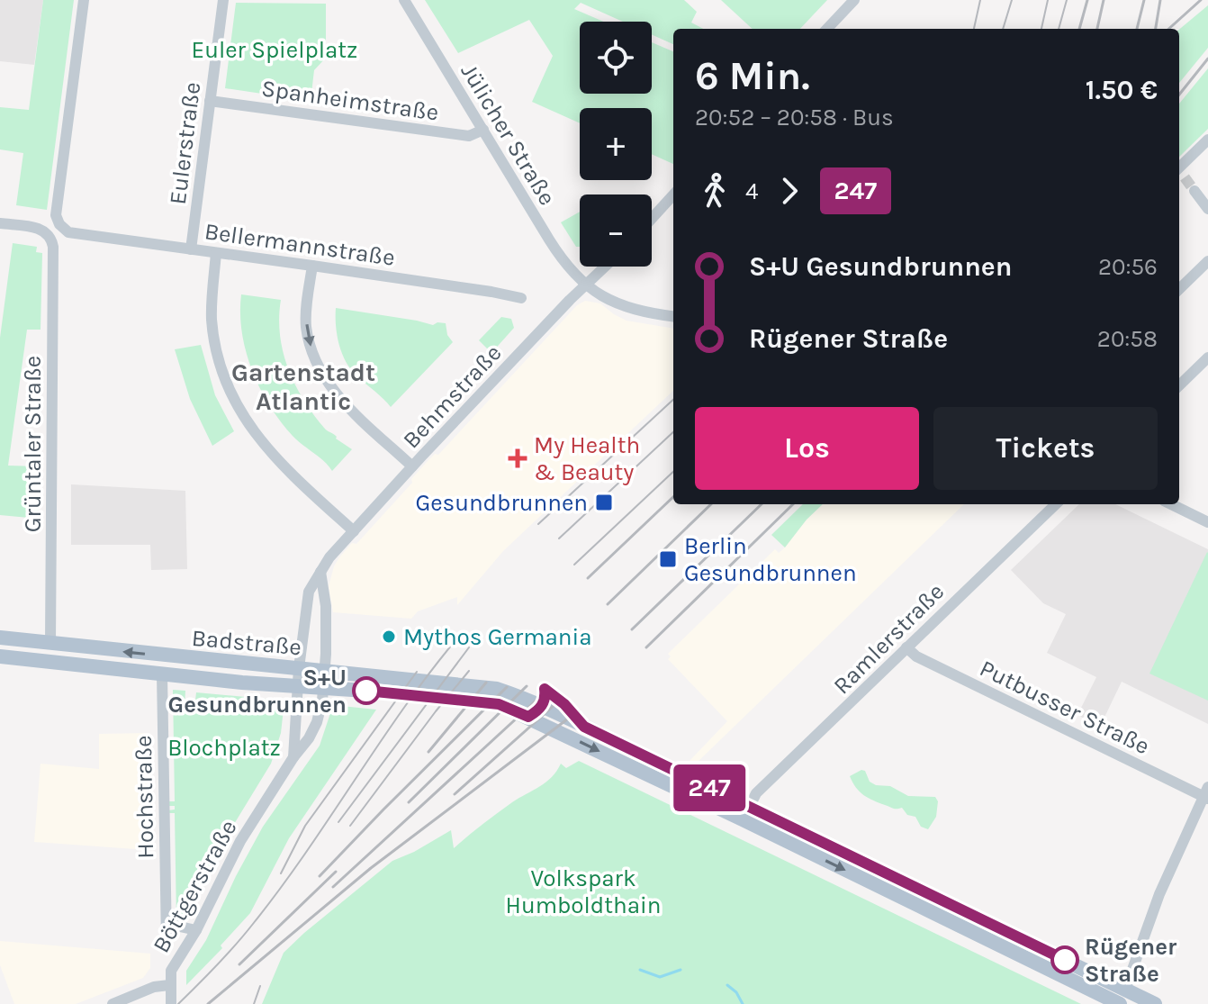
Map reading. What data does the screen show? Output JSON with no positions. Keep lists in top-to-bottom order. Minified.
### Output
{"streets":{"main road":["Badstraße"],"street":["Spanheimstraße","Jülicher Straße","Eulerstraße","Bellermannstraße","Behmstraße","Grüntaler Straße","Ramlerstraße","Putbusser Straße","Hochstraße","Böttgerstraße"]},"crossings":[["Spanheimstraße","Jülicher Straße"],["Spanheimstraße","Eulerstraße"],["Jülicher Straße","Behmstraße"],["Eulerstraße","Bellermannstraße"],["Behmstraße","Badstraße"],["Behmstraße","Böttgerstraße"],["Grüntaler Straße","Badstraße"],["Ramlerstraße","Putbusser Straße"],["Badstraße","Hochstraße"],["Badstraße","Böttgerstraße"]],"districts":["Gartenstadt Atlantic"],"parks":["Euler Spielplatz","Blochplatz","Volkspark Humboldthain"],"places":{"health":["My Health & Beauty"],"transit":["Gesundbrunnen","Berlin Gesundbrunnen"],"other":["Mythos Germania","S+U Gesundbrunnen","Rügener Straße"]},"lines":["bus line 247"],"page":{"on_map":"247","map_buttons":["+","−"],"heading":["6 Min.","20:52 – 20:58 · Bus","1.50 €"],"legs":["4","247"],"list":[{"name":"S+U Gesundbrunnen","value":"20:56"},{"name":"Rügener Straße","value":"20:58"}],"buttons":["Los","Tickets"]}}
